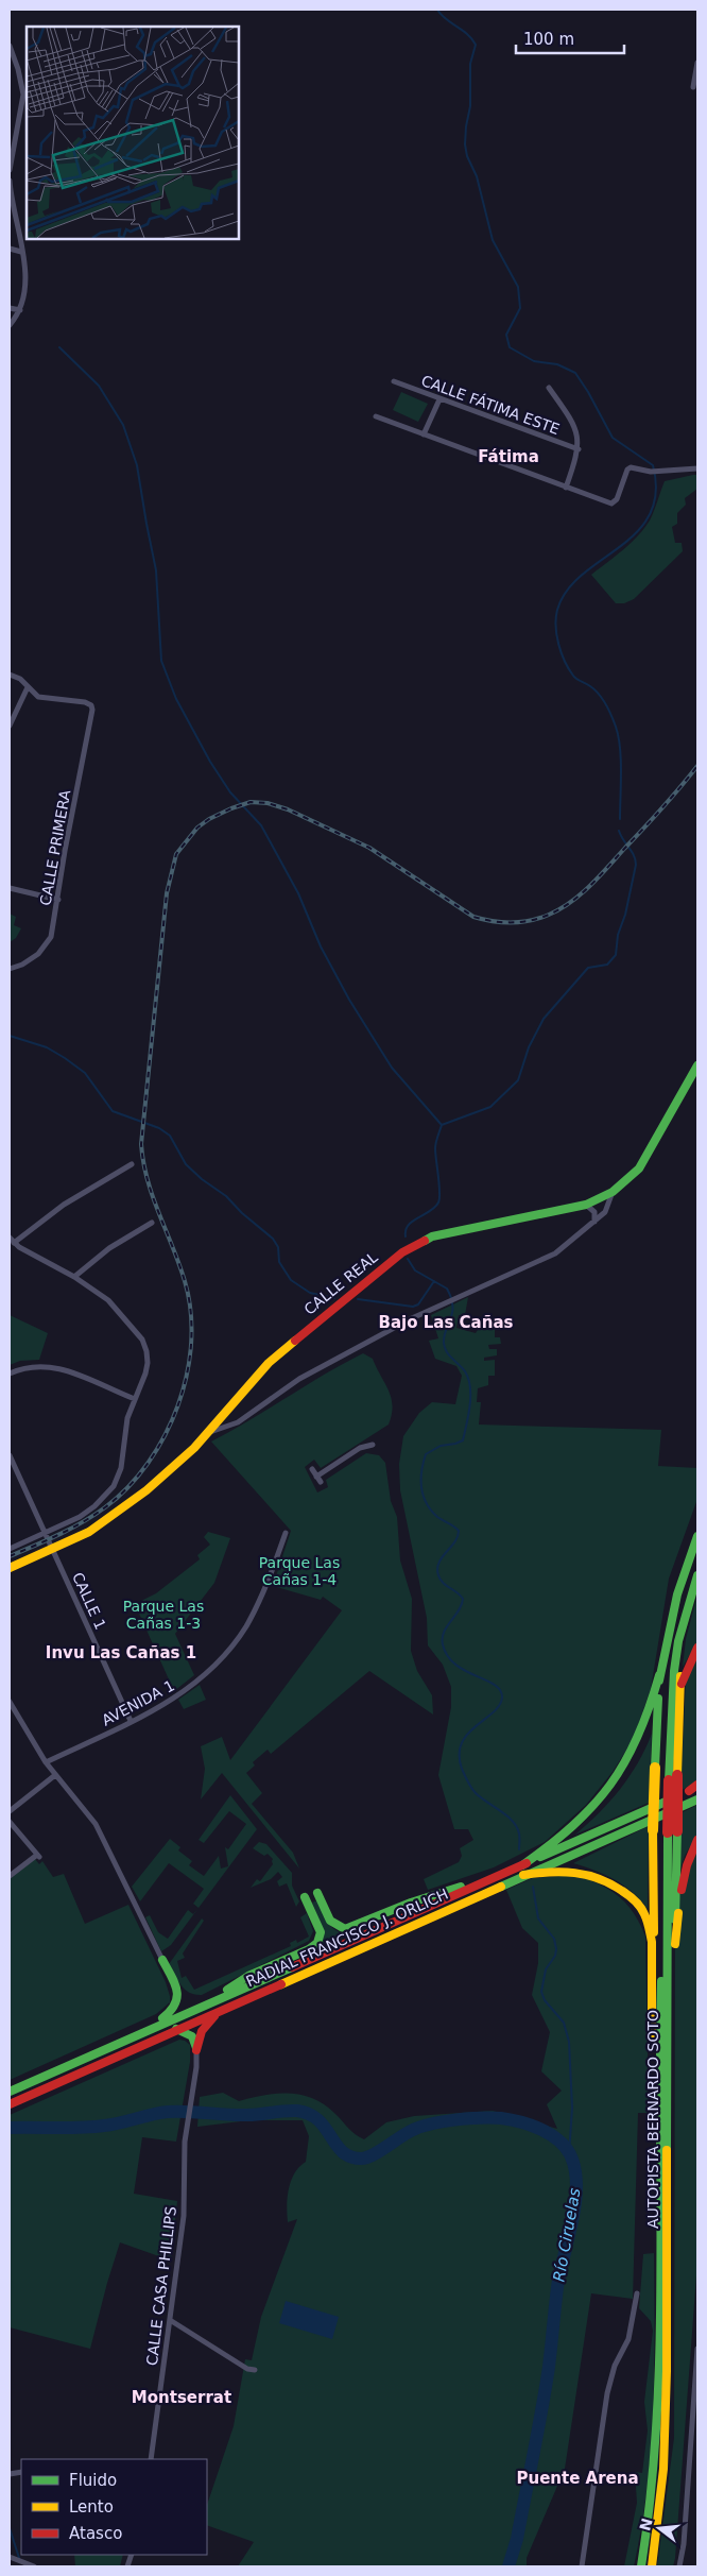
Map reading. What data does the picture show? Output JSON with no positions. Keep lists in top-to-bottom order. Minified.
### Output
{"streets":{"main road":["CALLE REAL","RADIAL FRANCISCO J. ORLICH","AUTOPISTA BERNARDO SOTO"],"street":["CALLE FÁTIMA ESTE","CALLE PRIMERA","CALLE 1","AVENIDA 1","CALLE CASA PHILLIPS"]},"crossings":[["CALLE REAL","CALLE 1"],["CALLE 1","AVENIDA 1"]],"districts":["Fátima","Bajo Las Cañas","Invu Las Cañas 1","Montserrat","Puente Arena"],"water":["Río Ciruelas"],"parks":["Parque Las Cañas 1-4","Parque Las Cañas 1-3"],"legend":["Fluido","Lento","Atasco"],"scale_bar":"100 m","north":"left"}
